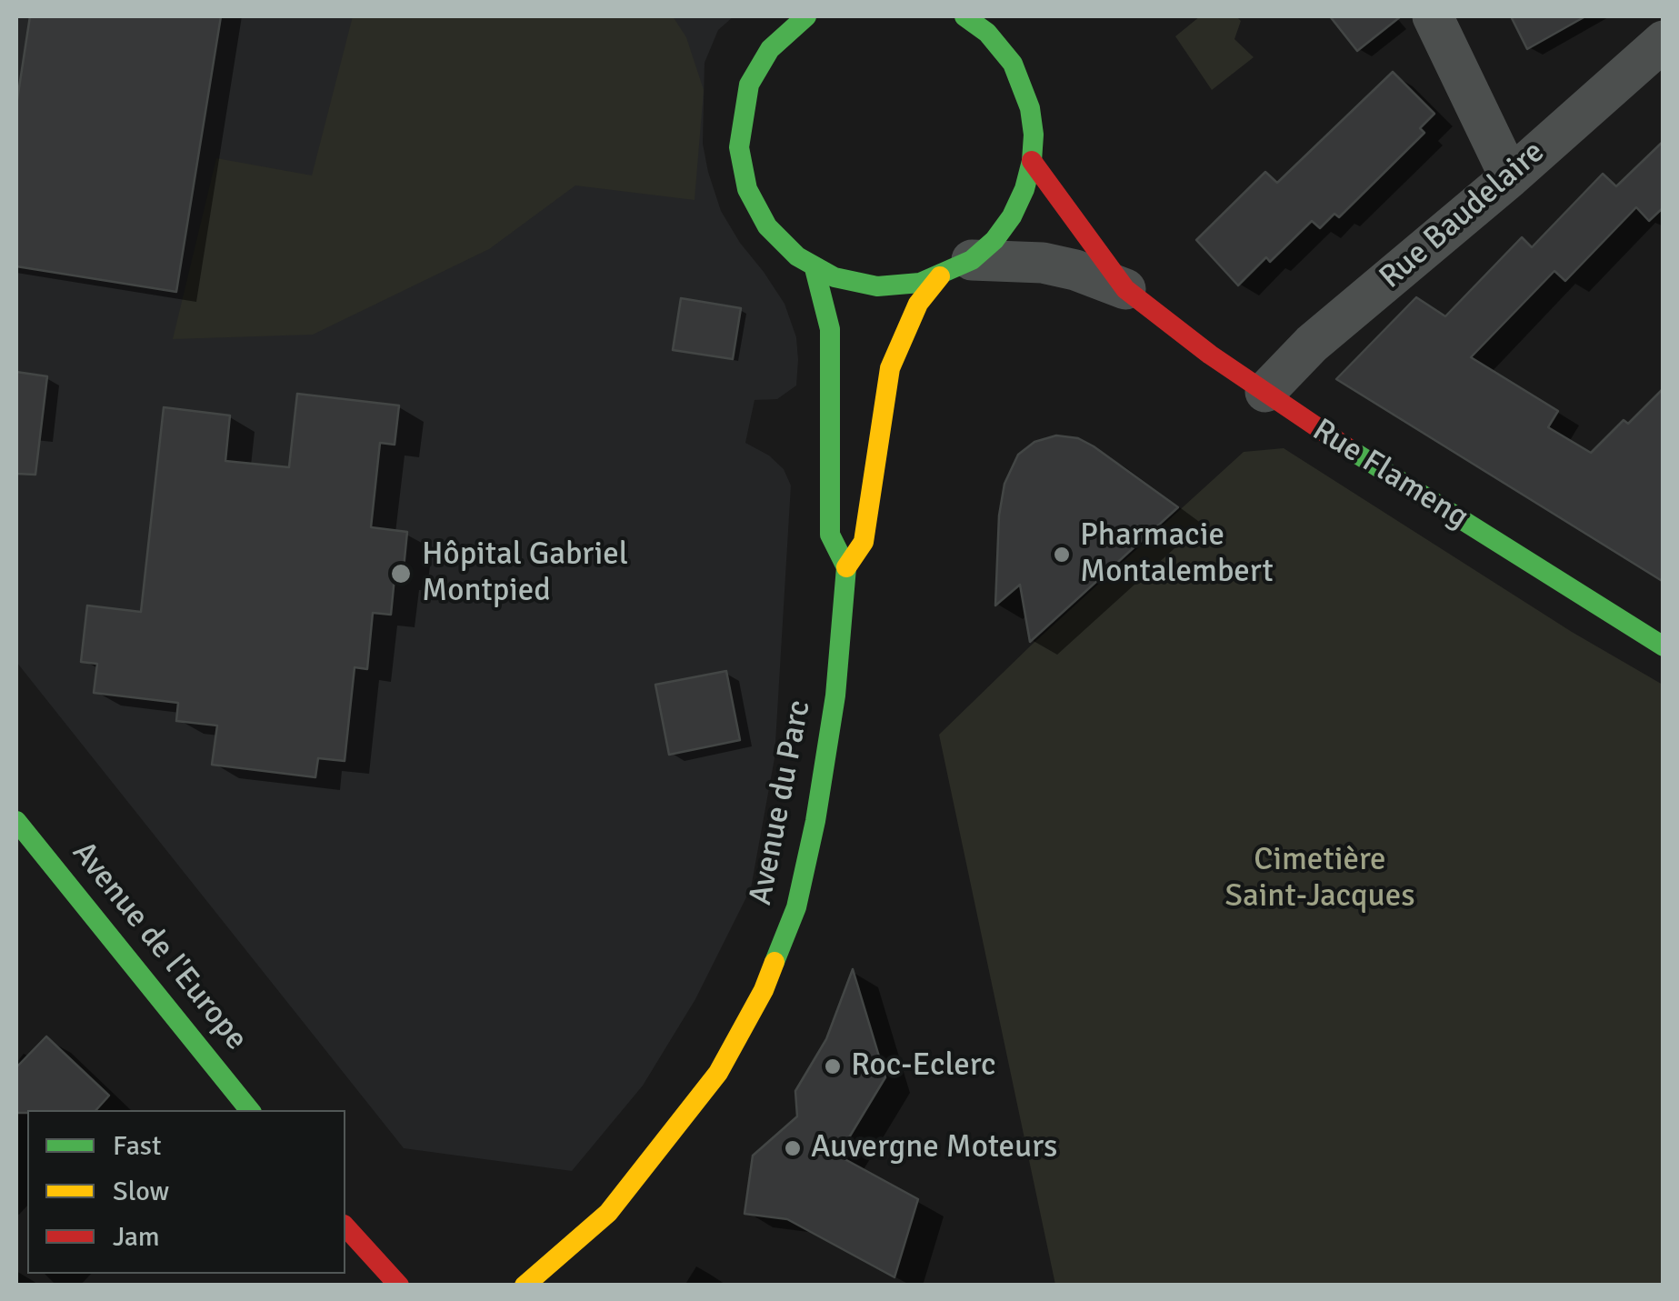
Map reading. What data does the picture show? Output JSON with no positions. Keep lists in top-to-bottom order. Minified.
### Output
{"streets":{"main road":["Rue Flameng","Avenue du Parc","Avenue de l'Europe"],"street":["Rue Baudelaire"]},"crossings":[["Rue Baudelaire","Rue Flameng"],["Rue Flameng","Avenue du Parc"]],"parks":["Cimetière Saint-Jacques"],"places":["Pharmacie Montalembert","Hôpital Gabriel Montpied","Roc-Eclerc","Auvergne Moteurs"],"legend":["Fast","Slow","Jam"]}
